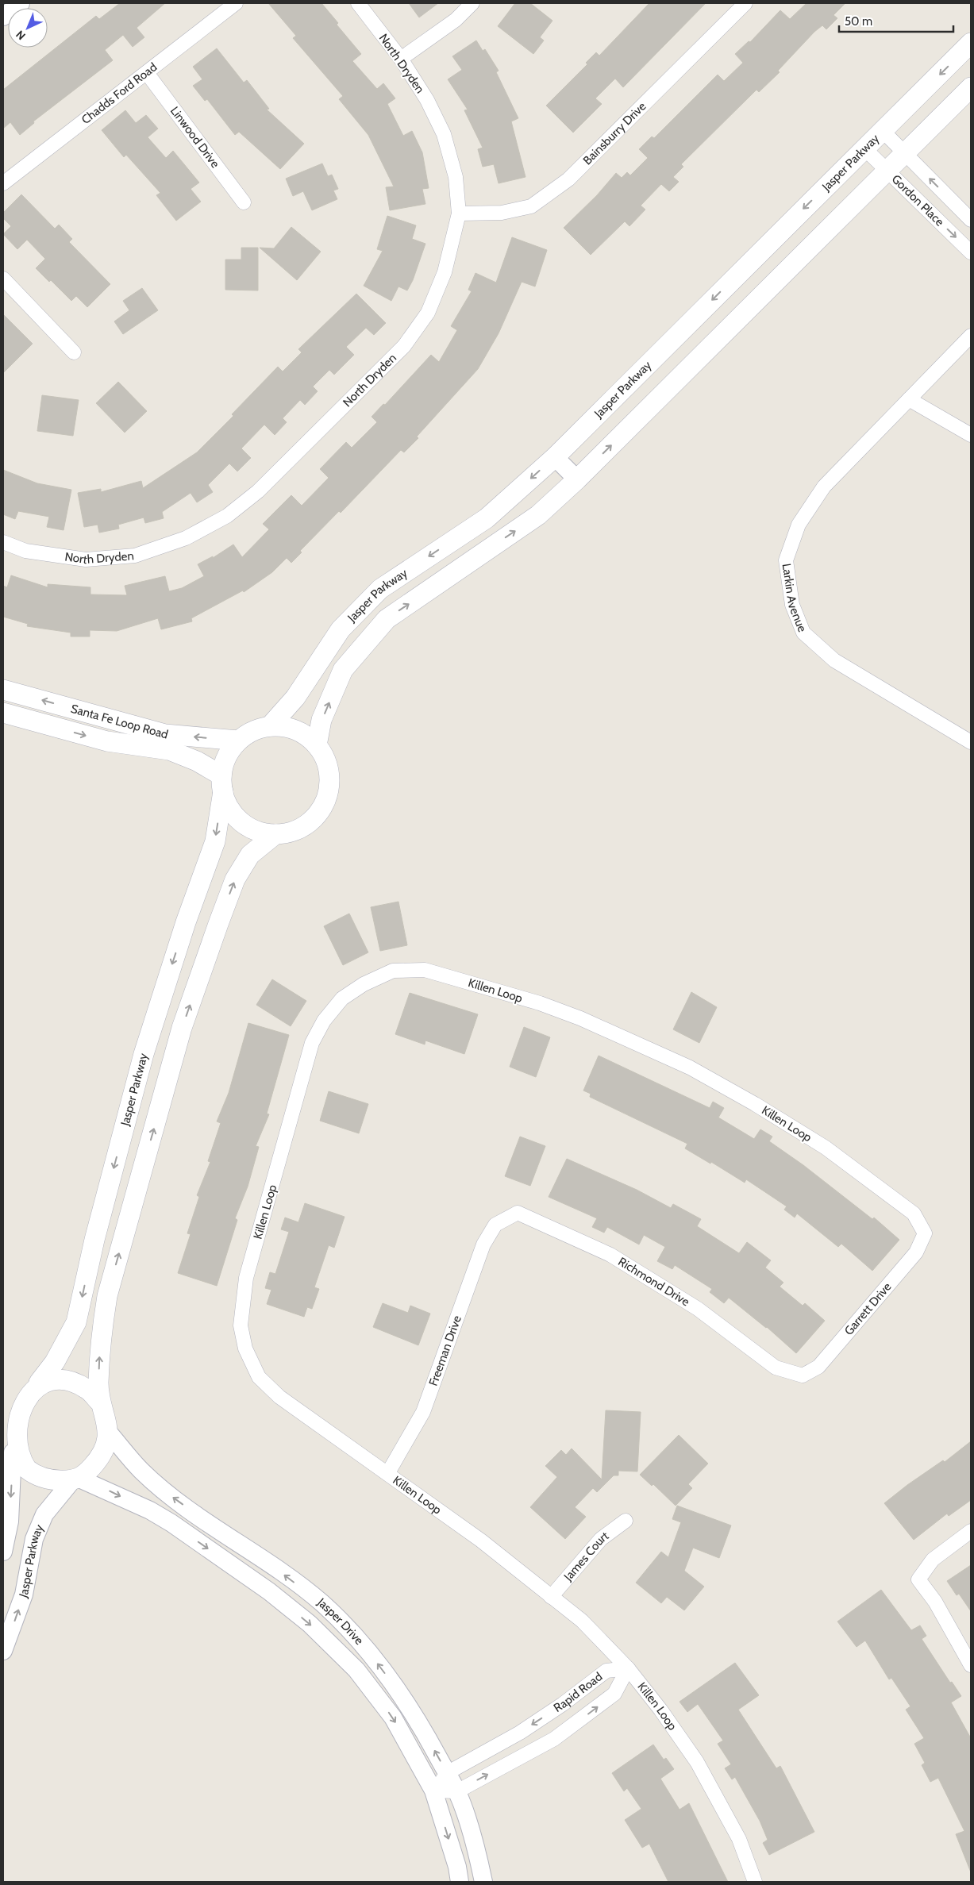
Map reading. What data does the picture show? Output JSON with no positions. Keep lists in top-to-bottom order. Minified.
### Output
{"streets":{"main road":["Jasper Parkway","Santa Fe Loop Road"],"street":["North Dryden","Chadds Ford Road","Bainsburry Drive","Linwood Drive","Gordon Place","Larkin Avenue","Killen Loop","Richmond Drive","Garrett Drive","Freeman Drive","James Court","Jasper Drive","Rapid Road"]},"crossings":[["North Dryden","Bainsburry Drive"],["Chadds Ford Road","Linwood Drive"],["Jasper Parkway","Gordon Place"],["Jasper Parkway","Santa Fe Loop Road"],["Jasper Parkway","Jasper Drive"],["Killen Loop","Garrett Drive"],["Killen Loop","Freeman Drive"],["Killen Loop","James Court"],["Killen Loop","Rapid Road"],["Richmond Drive","Garrett Drive"],["Richmond Drive","Freeman Drive"],["Jasper Drive","Rapid Road"]],"scale_bar":"50 m","north":"bottom left"}
